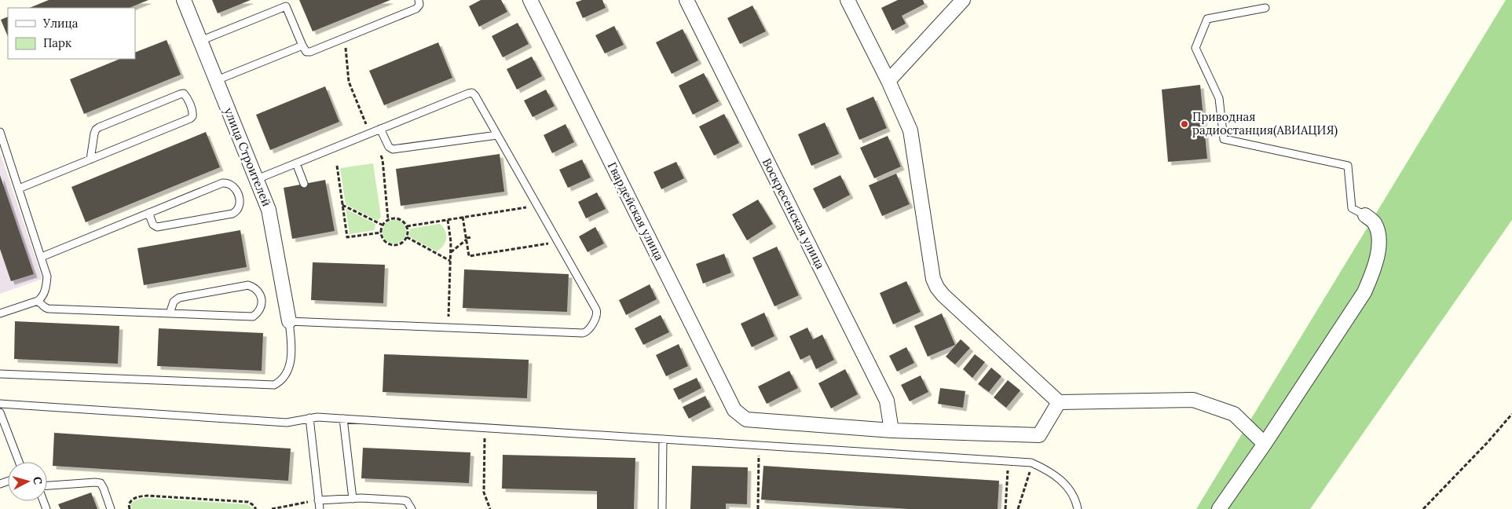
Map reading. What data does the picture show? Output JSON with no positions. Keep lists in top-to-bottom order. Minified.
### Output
{"streets":{"street":["улица Строителей","Гвардейская улица","Воскресенская улица"]},"crossings":[["Гвардейская улица","Воскресенская улица"]],"places":["Приводная радиостанция(АВИАЦИЯ)"],"legend":["Улица","Парк"],"north":"right"}
